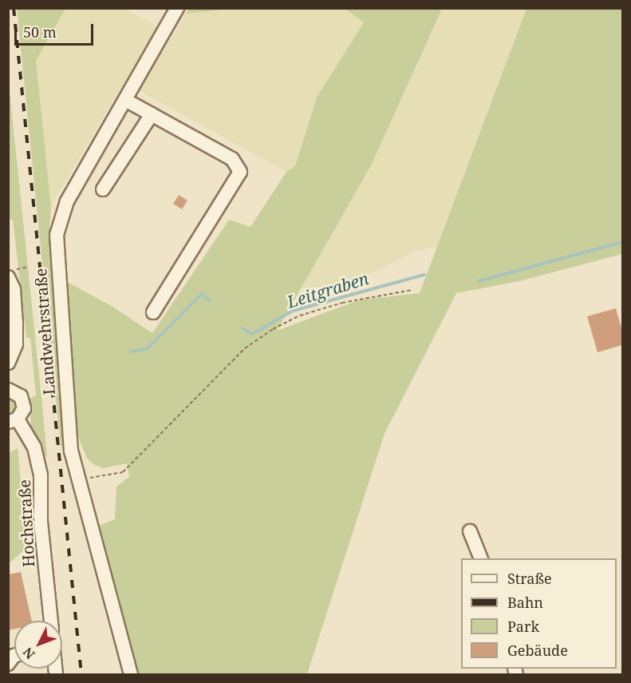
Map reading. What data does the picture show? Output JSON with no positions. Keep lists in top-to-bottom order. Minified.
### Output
{"streets":{"street":["Landwehrstraße","Hochstraße"]},"water":["Leitgraben"],"legend":["Straße","Bahn","Park","Gebäude"],"scale_bar":"50 m","north":"bottom left"}
